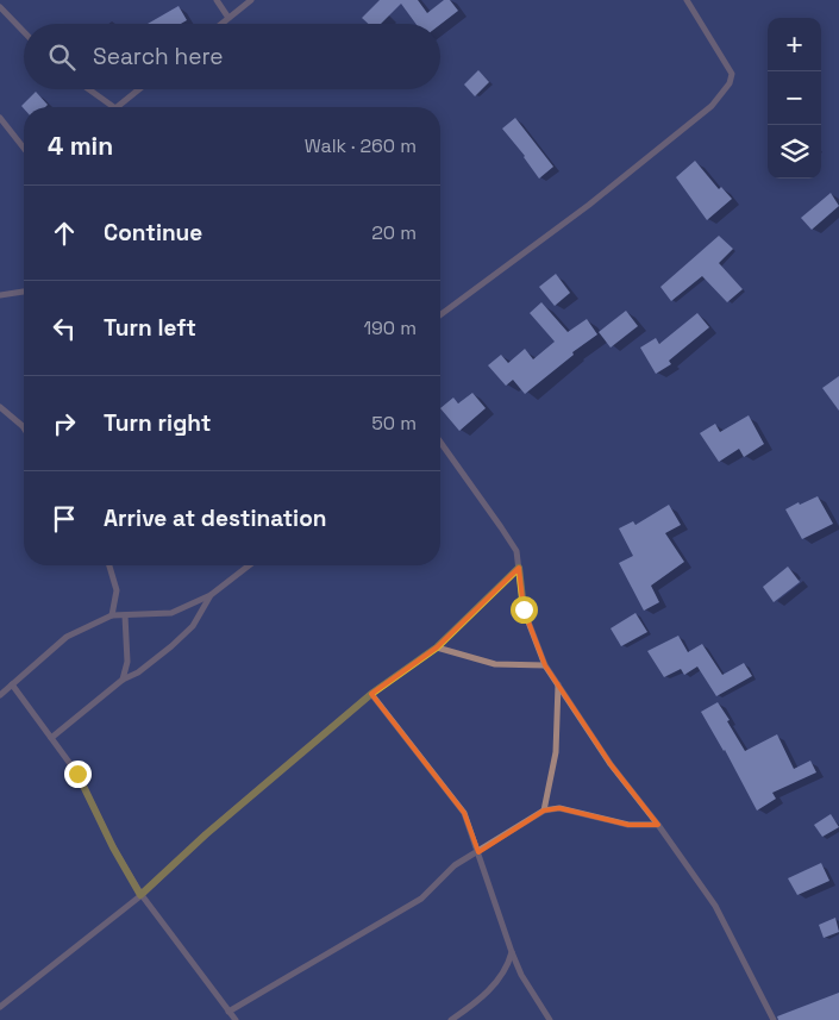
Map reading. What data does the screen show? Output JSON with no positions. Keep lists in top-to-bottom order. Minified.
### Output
{"page":{"map_buttons":["+","−"],"search":"Search here","heading":["4 min","Walk · 260 m"],"list":[["Continue","20 m"],["Turn left","190 m"],["Turn right","50 m"],"Arrive at destination"]}}
